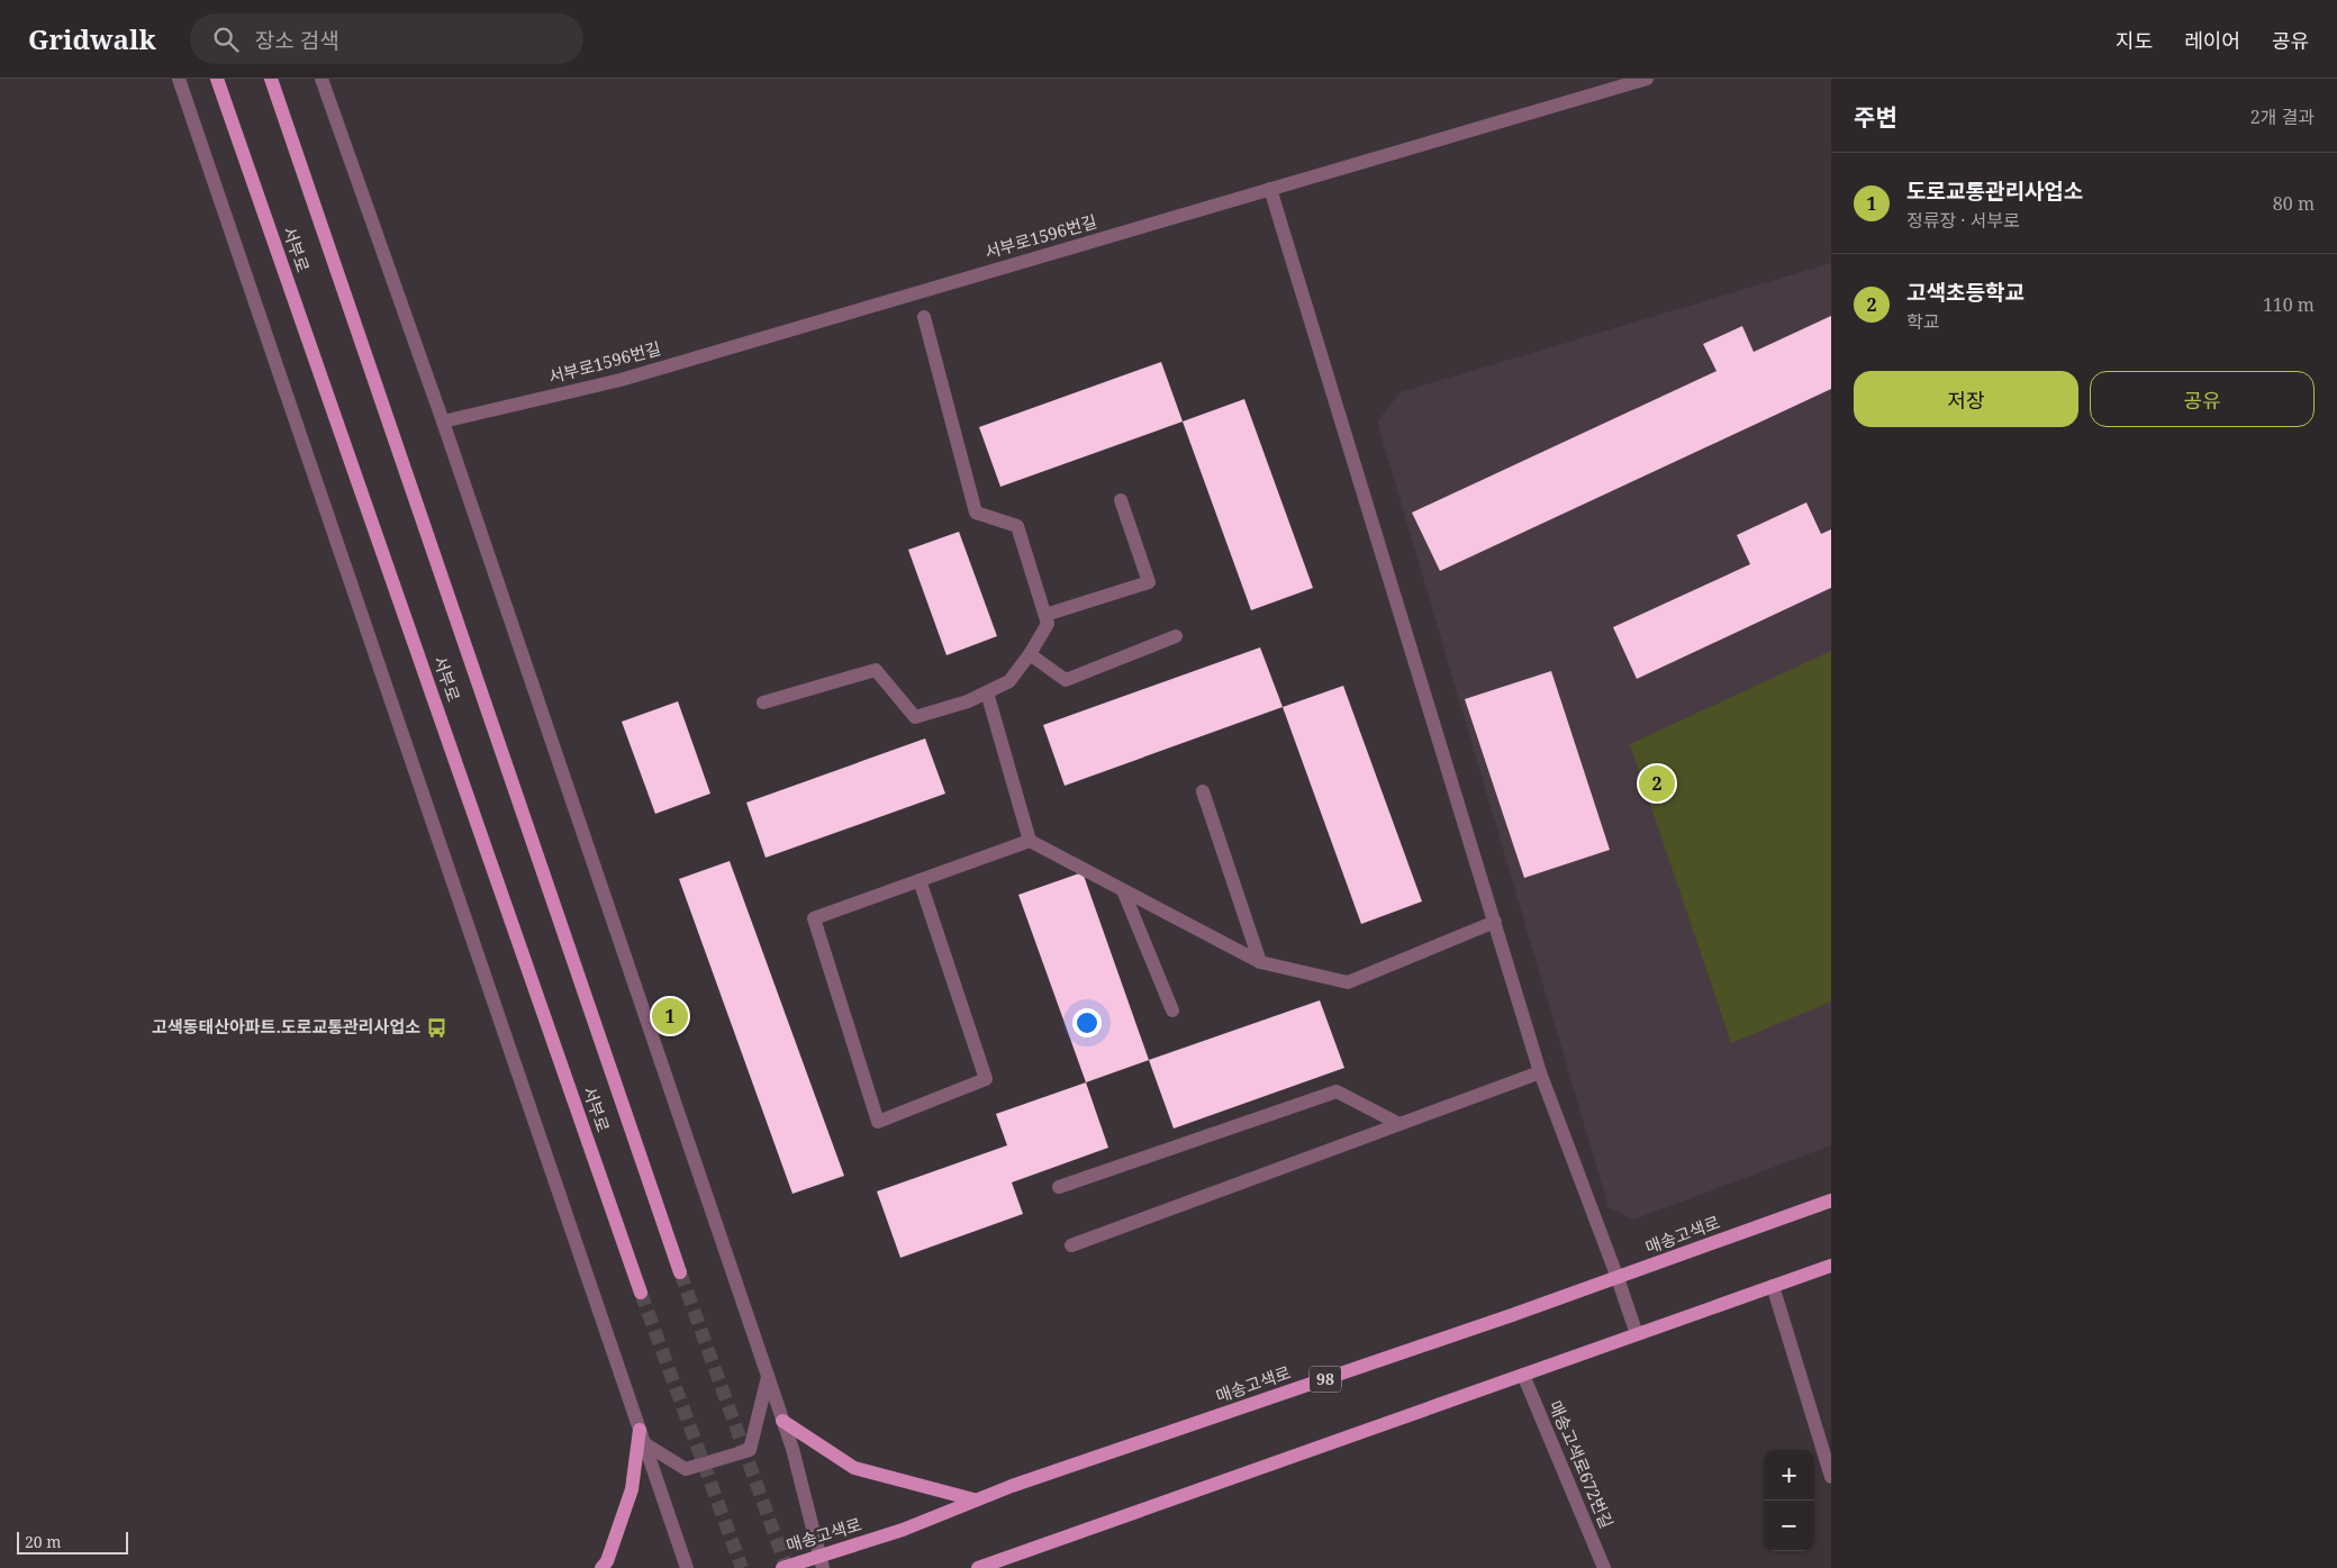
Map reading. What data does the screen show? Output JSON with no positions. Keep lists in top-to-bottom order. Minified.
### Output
{"streets":{"main road":["서부로","매송고색로","98"],"street":["서부로1596번길","매송고색로672번길"]},"places":{"bus stop":["고색동태산아파트.도로교통관리사업소"]},"scale_bar":"20 m","page":{"header":"Gridwalk","search":"장소 검색","nav":["지도","레이어","공유"],"heading":["주변","2개 결과"],"list":[{"mark":"1","name":"도로교통관리사업소","note":"정류장 · 서부로","value":"80 m"},{"mark":"2","name":"고색초등학교","note":"학교","value":"110 m"}],"buttons":["저장","공유"],"pins":["2","1"],"map_buttons":["+","−"],"scale":"20 m"}}
